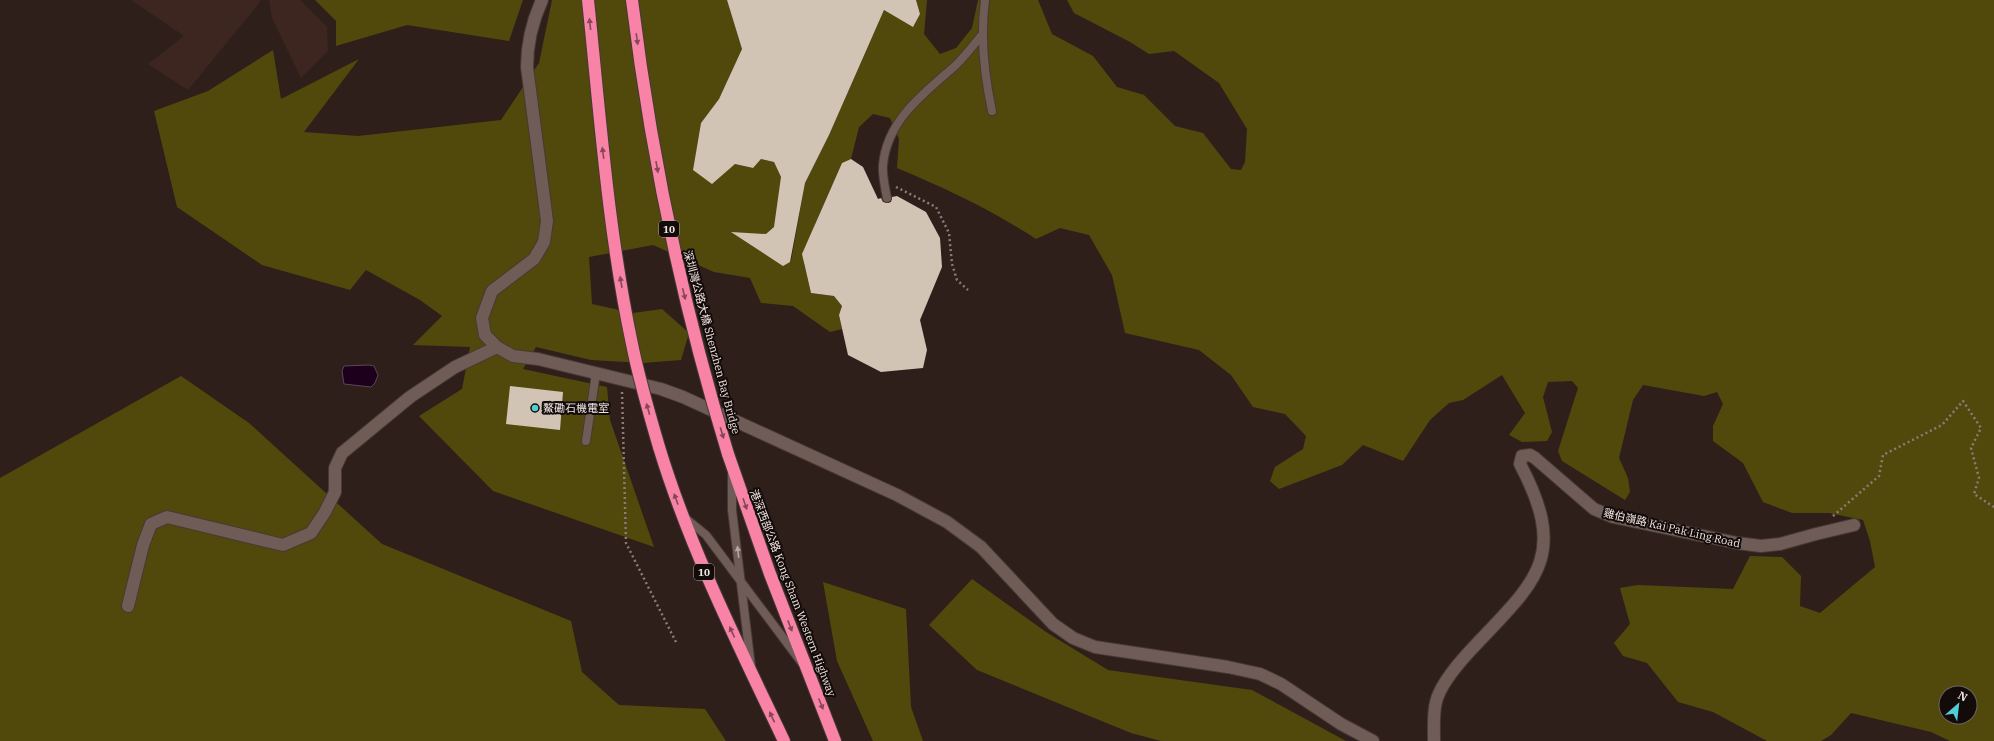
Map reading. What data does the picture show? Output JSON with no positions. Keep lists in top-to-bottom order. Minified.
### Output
{"streets":{"highway":["10","深圳灣公路大橋 Shenzhen Bay Bridge","港深西部公路 Kong Sham Western Highway"],"street":["雞伯嶺路 Kai Pak Ling Road"]},"crossings":[["深圳灣公路大橋 Shenzhen Bay Bridge","港深西部公路 Kong Sham Western Highway"]],"places":["鰲磡石機電室"],"north":"top right"}
